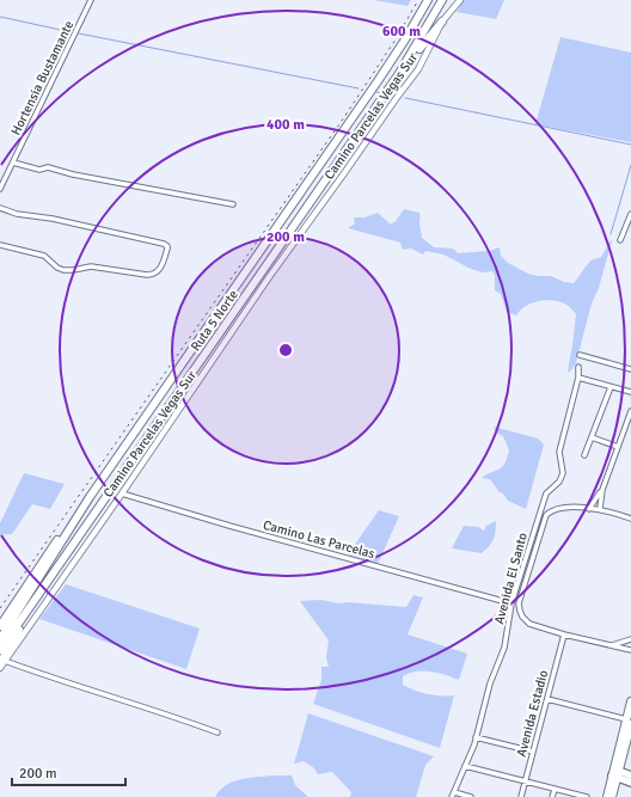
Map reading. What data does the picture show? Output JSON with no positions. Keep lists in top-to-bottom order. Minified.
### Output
{"streets":{"main road":["Ruta 5 Norte"],"street":["Hortensia Bustamante","Camino Parcelas Vegas Sur","Camino Las Parcelas","Avenida El Santo","Avenida Estadio"]},"crossings":[["Camino Parcelas Vegas Sur","Camino Las Parcelas"],["Camino Las Parcelas","Avenida El Santo"]],"scale_bar":"200 m","rings":["600 m","400 m","200 m"]}
